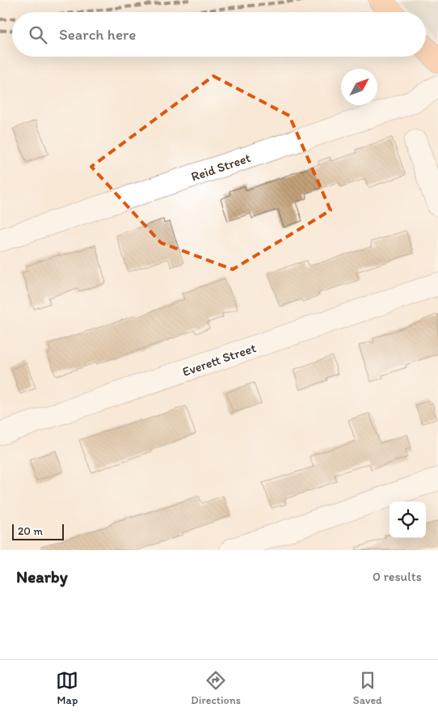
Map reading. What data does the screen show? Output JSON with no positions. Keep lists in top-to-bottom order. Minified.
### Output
{"streets":{"street":["Reid Street","Everett Street"]},"scale_bar":"20 m","north":"top right","page":{"search":"Search here","scale":"20 m","heading":["Nearby","0 results"],"nav":["Map","Directions","Saved"]}}
